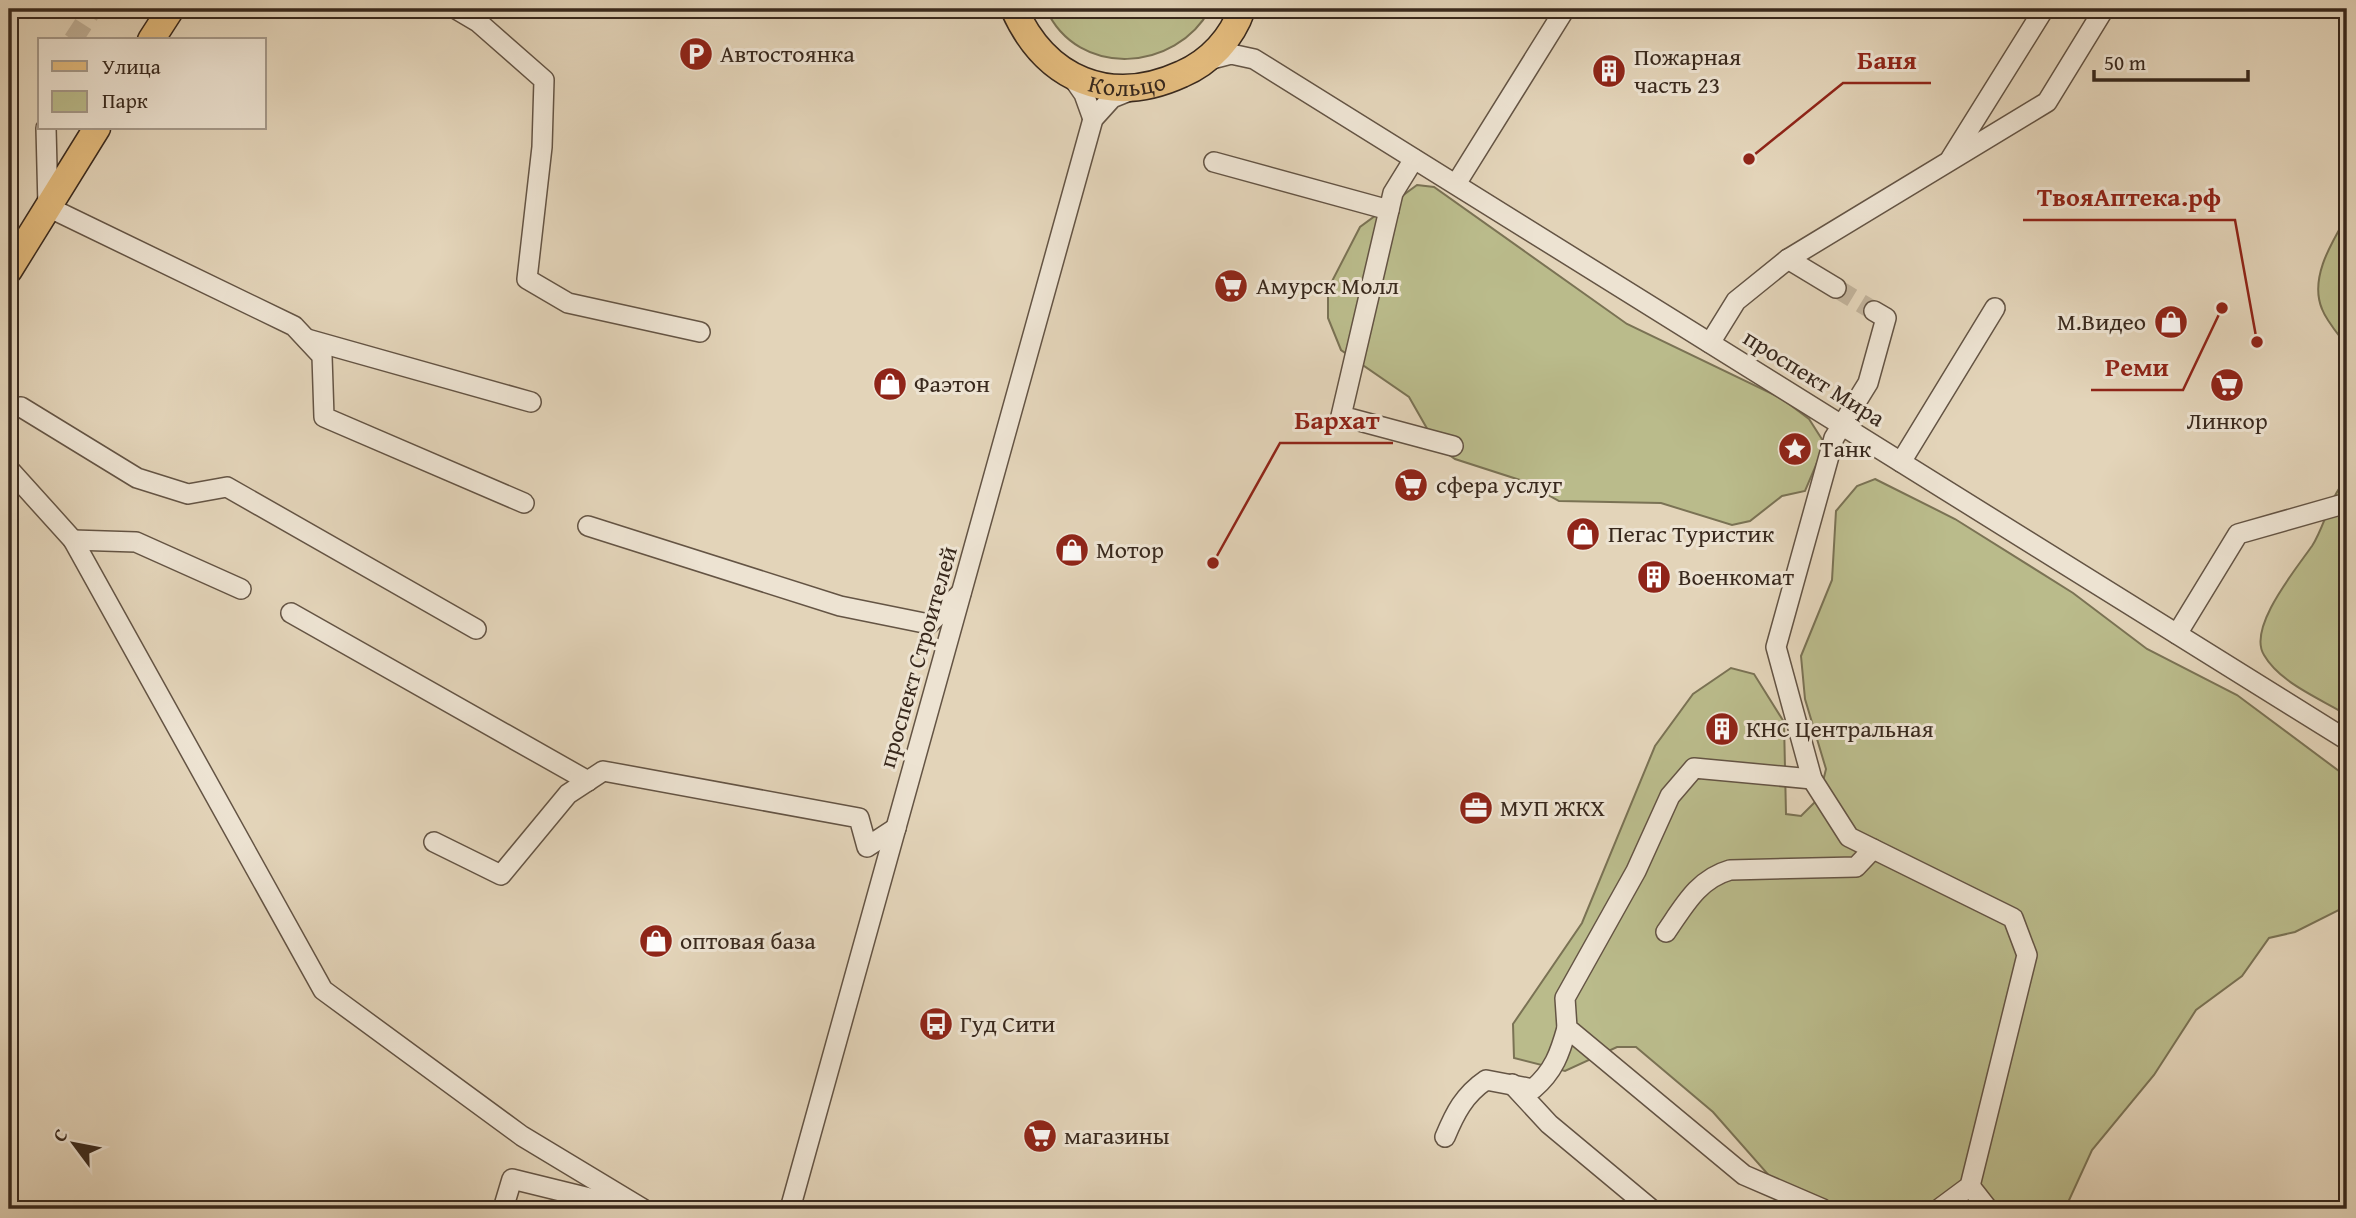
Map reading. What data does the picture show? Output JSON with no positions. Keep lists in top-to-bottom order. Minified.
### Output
{"streets":{"main road":["Кольцо"],"street":["проспект Мира","проспект Строителей"]},"places":{"parking":["Автостоянка"],"building":["Пожарная часть 23","Военкомат","КНС Центральная"],"other":["Баня","Реми","ТвояАптека.рф","Бархат"],"supermarket":["Амурск Молл","Линкор","сфера услуг","магазины"],"shop":["М.Видео","Фаэтон","Пегас Туристик","Мотор","оптовая база"],"place":["Танк"],"office":["МУП ЖКХ"],"bus stop":["Гуд Сити"]},"legend":["Улица","Парк"],"scale_bar":"50 m","north":"top left"}
